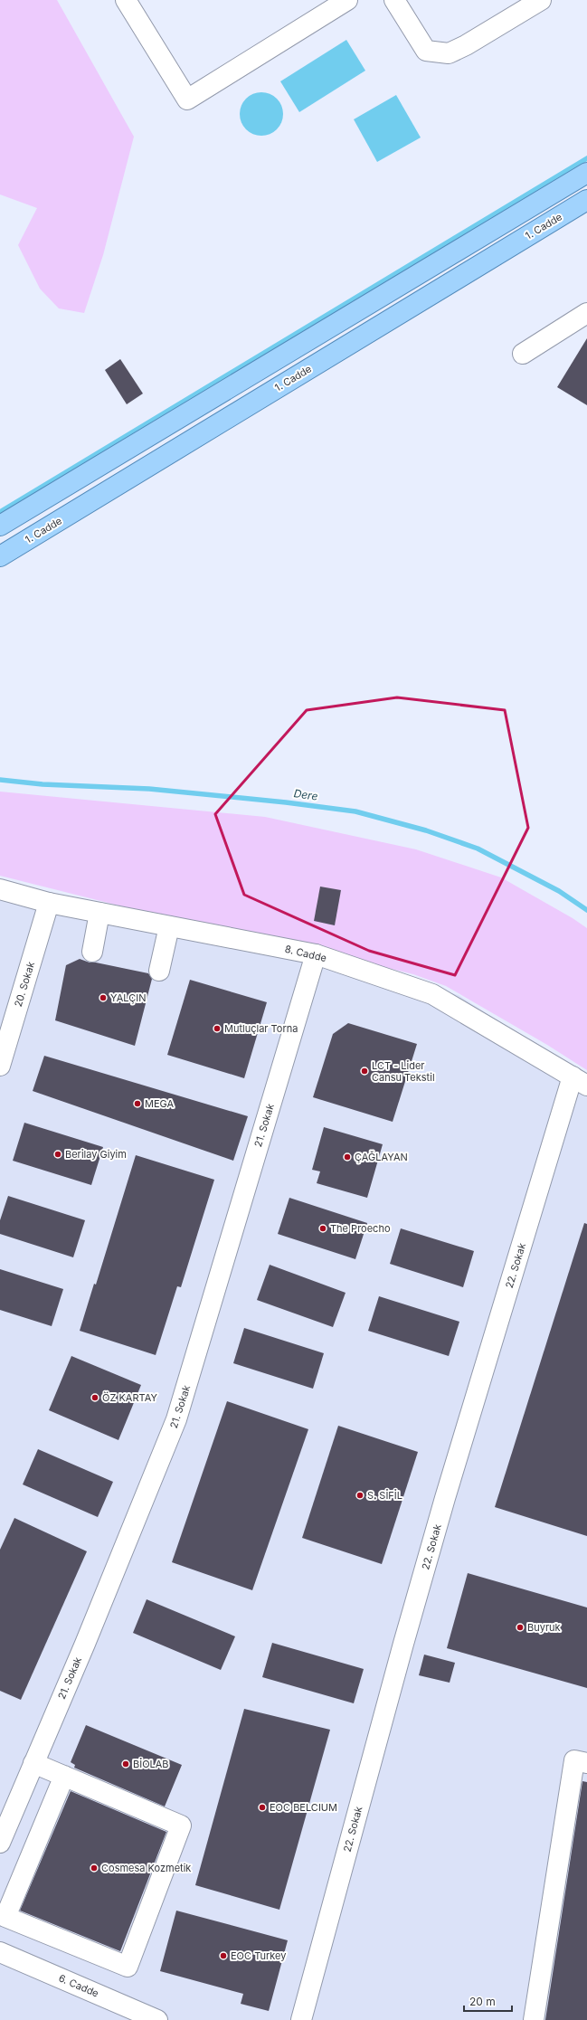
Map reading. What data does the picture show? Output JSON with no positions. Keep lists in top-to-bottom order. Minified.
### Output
{"streets":{"main road":["1. Cadde"],"street":["8. Cadde","20. Sokak","21. Sokak","22. Sokak","6. Cadde"]},"crossings":[["8. Cadde","20. Sokak"],["8. Cadde","21. Sokak"],["8. Cadde","22. Sokak"]],"water":["Dere"],"places":["YALÇIN","Mutluçlar Torna","LCT - Lider Cansu Tekstil","MEGA","Berilay Giyim","ÇAĞLAYAN","The Proecho","ÖZ KARTAY","S. SİFİL","Buyruk","BİOLAB","EOC BELCIUM","Cosmesa Kozmetik","EOC Turkey"],"scale_bar":"20 m"}
